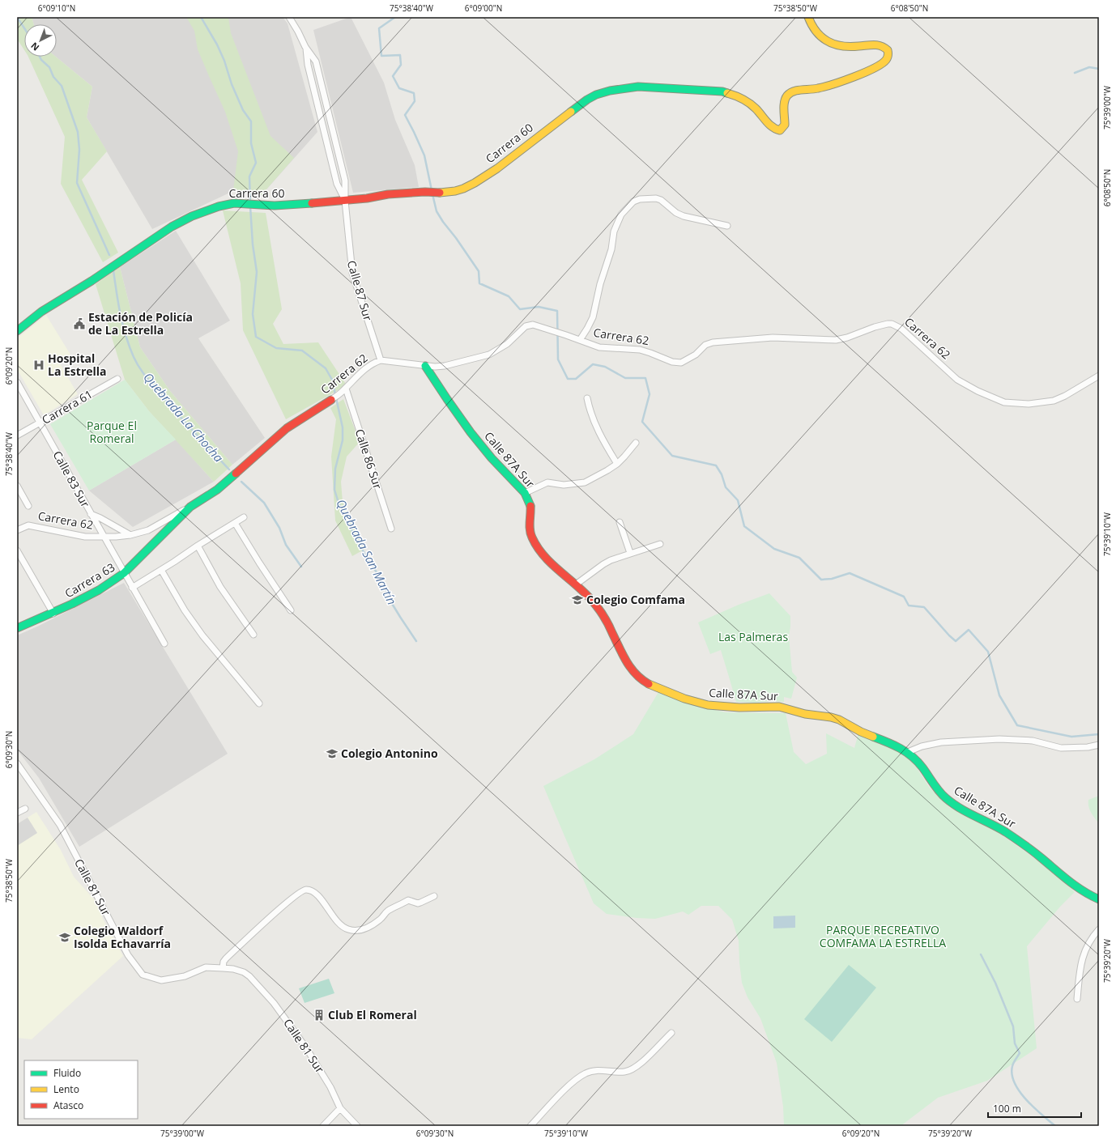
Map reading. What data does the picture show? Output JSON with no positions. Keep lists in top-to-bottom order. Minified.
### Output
{"streets":{"street":["Carrera 60","Calle 87 Sur","Carrera 62","Carrera 61","Calle 86 Sur","Calle 87A Sur","Calle 83 Sur","Carrera 63","Calle 81 Sur"]},"crossings":[["Carrera 60","Calle 87 Sur"],["Calle 87 Sur","Carrera 62"],["Carrera 62","Calle 86 Sur"],["Carrera 62","Calle 87A Sur"],["Carrera 62","Calle 83 Sur"],["Carrera 62","Carrera 63"],["Carrera 61","Calle 83 Sur"],["Calle 83 Sur","Carrera 63"]],"water":["Quebrada La Chocha","Quebrada San Martín"],"parks":["Parque El Romeral","Las Palmeras","PARQUE RECREATIVO COMFAMA LA ESTRELLA"],"places":{"public building":["Estación de Policía de La Estrella"],"hospital":["Hospital La Estrella"],"school or university":["Colegio Comfama","Colegio Antonino","Colegio Waldorf Isolda Echavarría"],"building":["Club El Romeral"]},"legend":["Fluido","Lento","Atasco"],"scale_bar":"100 m","north":"bottom left","coordinates":["6°09'10\"N","75°38'40\"W","6°09'00\"N","75°38'50\"W","6°08'50\"N","75°39'00\"W","6°09'20\"N","75°39'10\"W","6°09'30\"N","75°39'20\"W"]}
